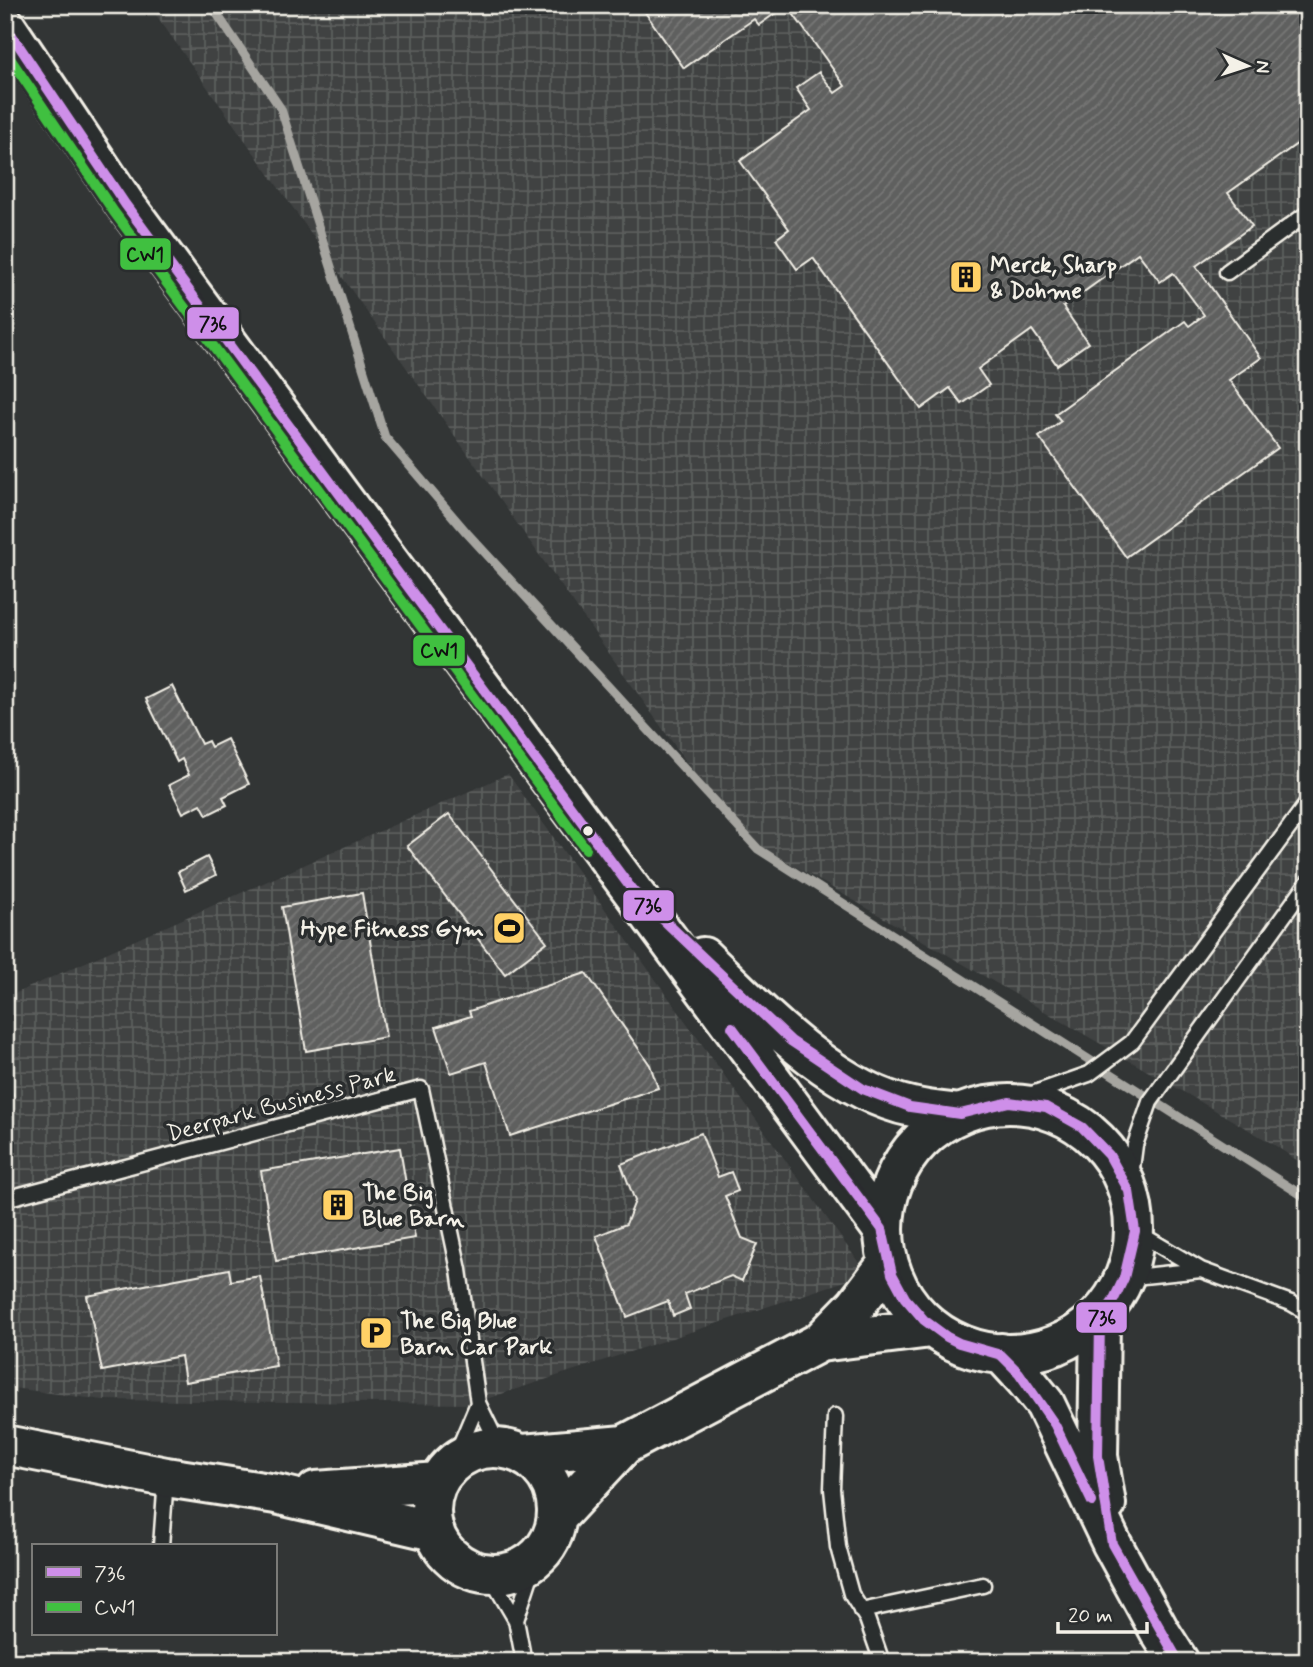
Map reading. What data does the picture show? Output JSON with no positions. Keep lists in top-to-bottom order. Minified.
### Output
{"streets":{"lane":["Deerpark Business Park"]},"places":{"building":["Merck, Sharp & Dohme","The Big Blue Barn"],"sports":["Hype Fitness Gym"],"parking":["The Big Blue Barn Car Park"]},"lines":["transit line 736","transit line CW1"],"legend":["736","CW1"],"scale_bar":"20 m","north":"right"}
